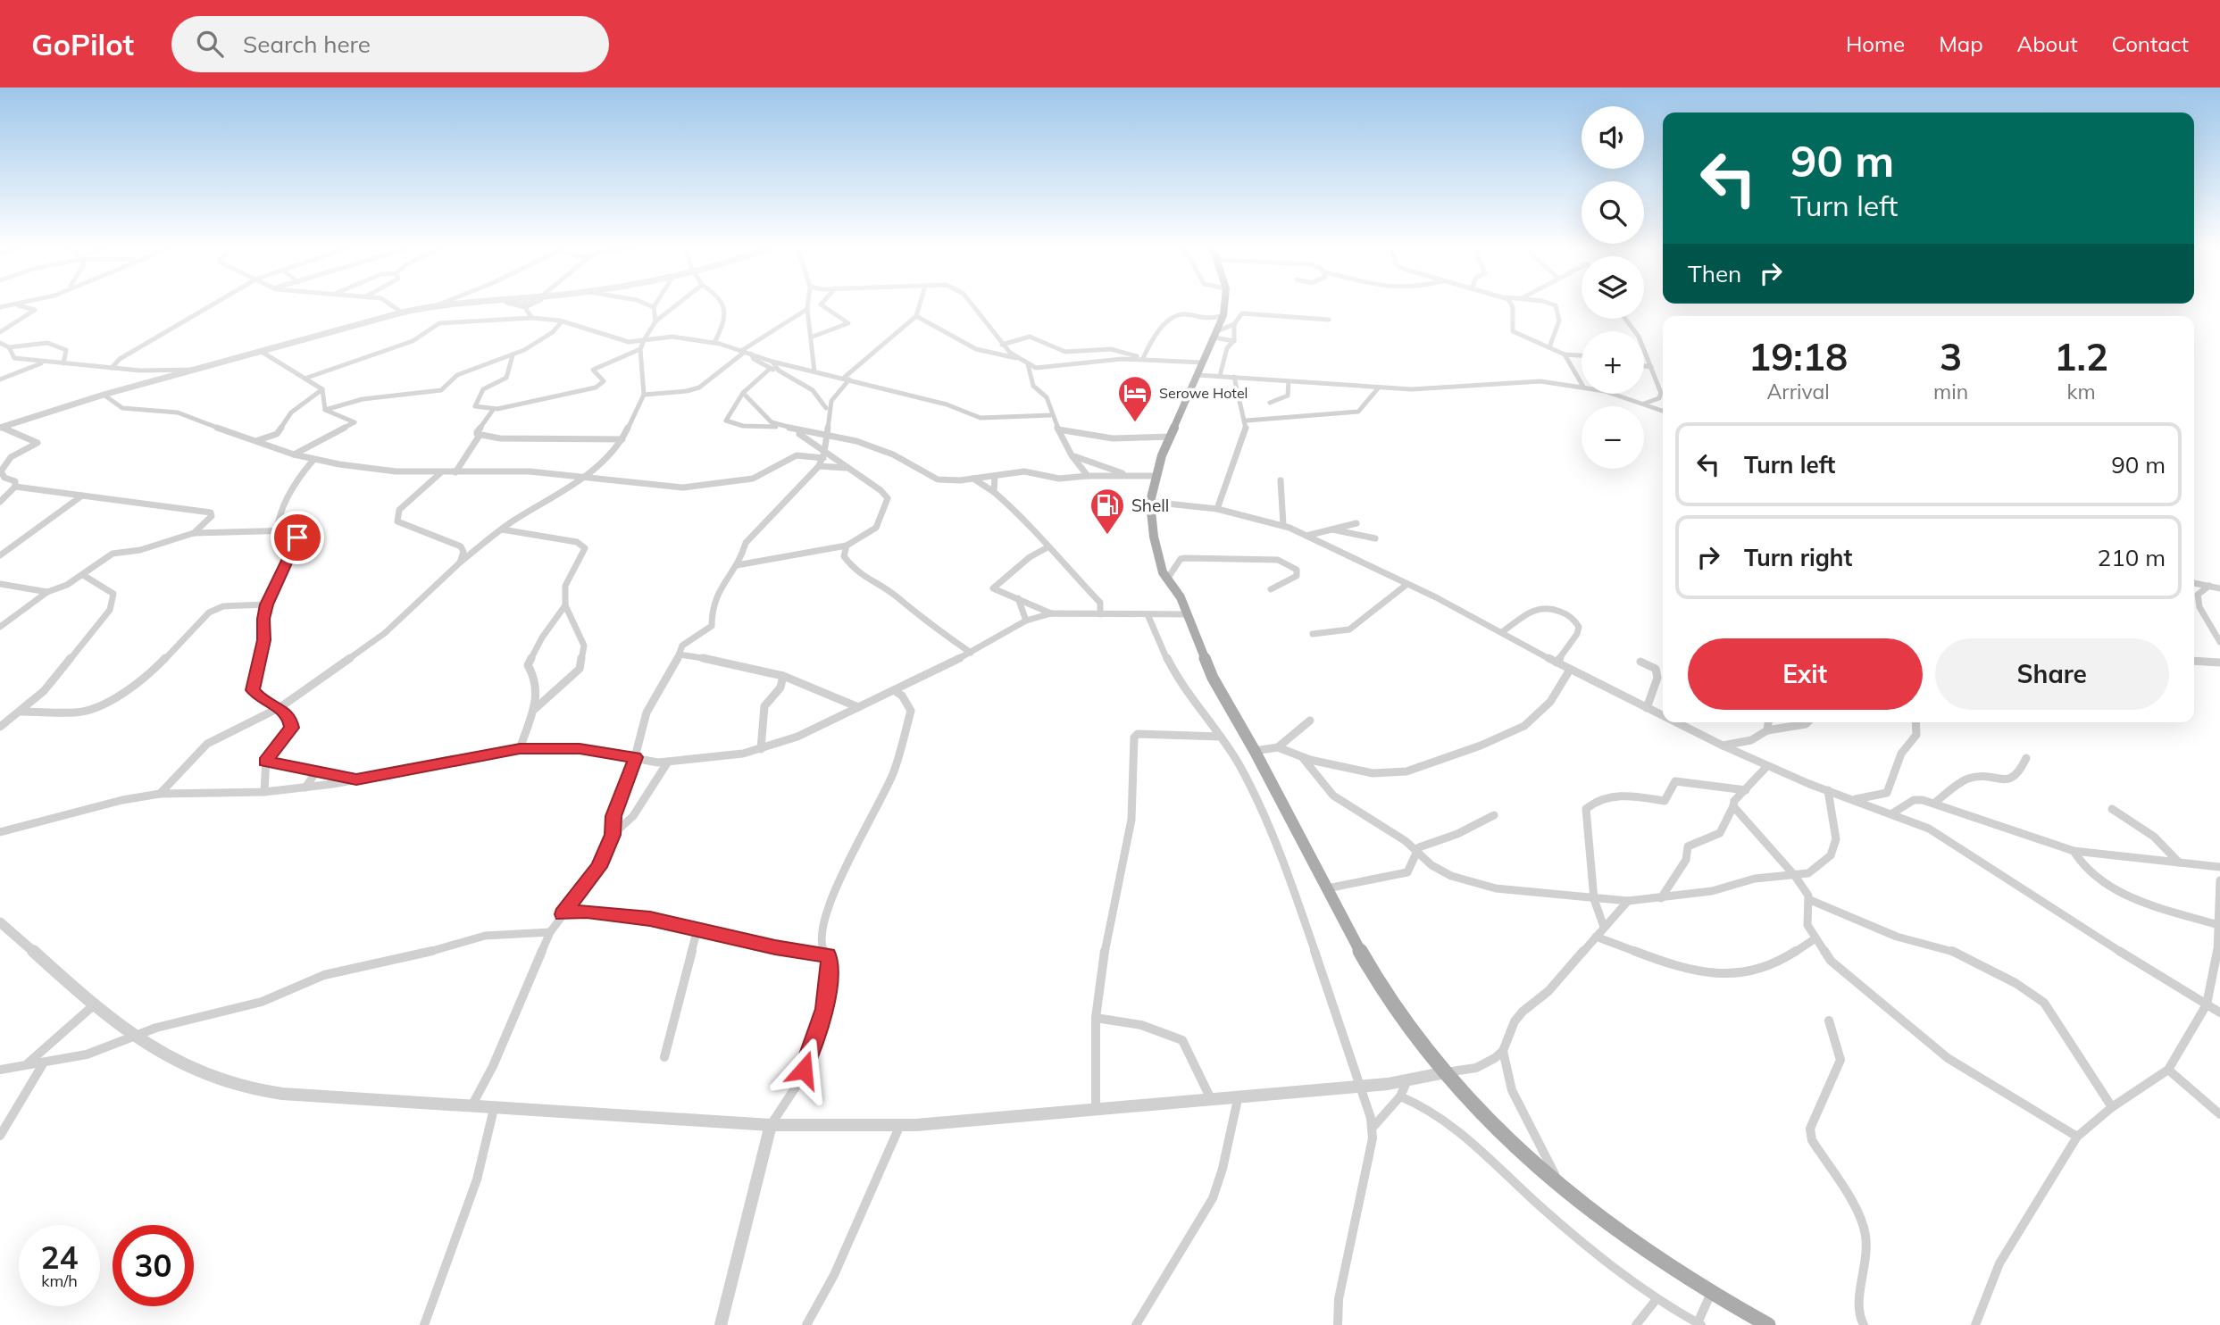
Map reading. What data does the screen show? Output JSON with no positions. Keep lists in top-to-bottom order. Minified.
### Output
{"places":{"hotel":["Serowe Hotel"],"fuel station":["Shell"]},"page":{"header":"GoPilot","search":"Search here","nav":["Home","Map","About","Contact"],"map_buttons":["+","−"],"turn":["90 m","Turn left"],"then":"Then","eta":["19:18","Arrival","3","min","1.2","km"],"list":[{"name":"Turn left","value":"90 m"},{"name":"Turn right","value":"210 m"}],"buttons":["Exit","Share"],"speed":"24 km/h","limit":"30"}}
